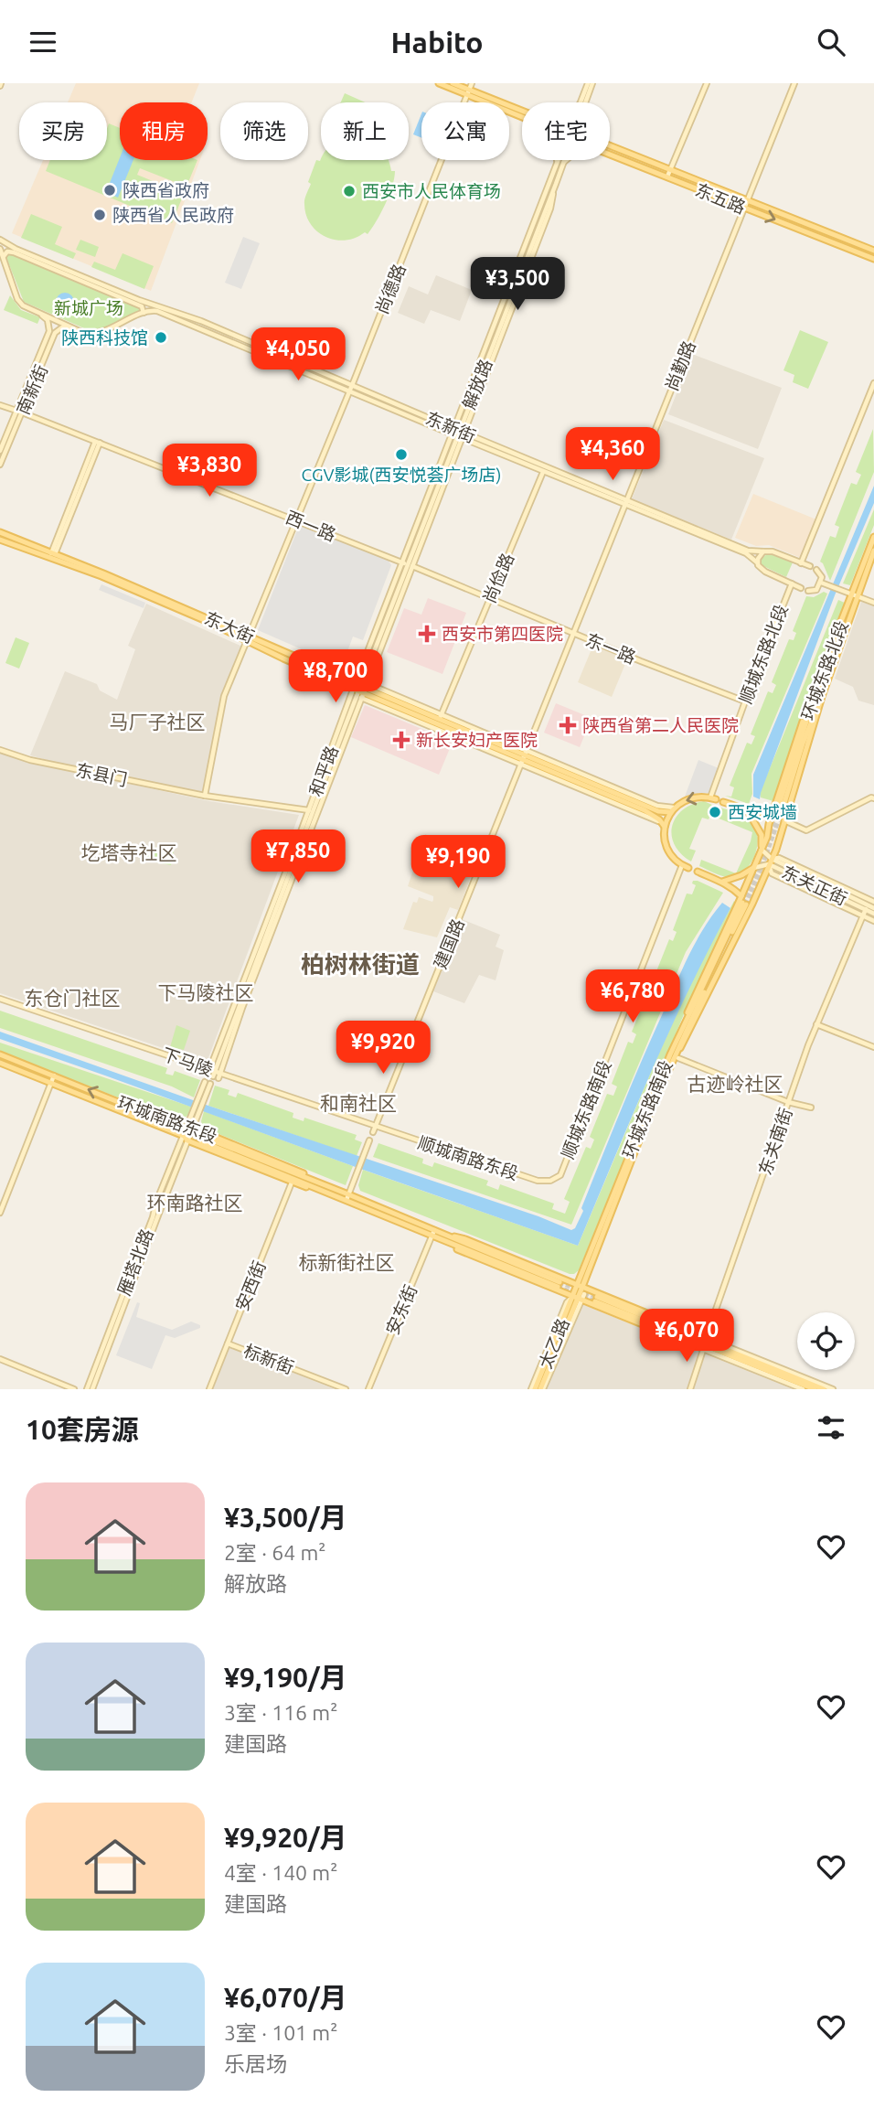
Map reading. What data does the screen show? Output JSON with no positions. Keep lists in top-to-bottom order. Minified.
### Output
{"streets":{"main road":["东五路","东大街","环城东路北段","环城东路南段","环城南路东段","太乙路"],"street":["尚德路","尚勤路","解放路","南新街","东新街","西一路","尚俭路","东一路","顺城东路北段","和平路","东县门","东关正街","建国路","下马陵","顺城东路南段","东关南街","顺城南路东段","雁塔北路","安西街","安东街","标新街"]},"crossings":[["东五路","尚勤路"],["尚德路","东新街"],["尚德路","西一路"],["尚德路","东大街"],["尚德路","东县门"],["尚勤路","东新街"],["尚勤路","东大街"],["尚勤路","东一路"],["尚勤路","建国路"],["解放路","东新街"],["解放路","西一路"],["解放路","东大街"],["解放路","东一路"],["解放路","和平路"],["南新街","西一路"],["东新街","尚俭路"],["东新街","顺城东路北段"],["西一路","东一路"],["尚俭路","东大街"],["尚俭路","东一路"],["东大街","和平路"],["东大街","建国路"],["东一路","顺城东路北段"],["和平路","东县门"],["和平路","下马陵"],["东关正街","东关南街"],["建国路","下马陵"],["建国路","顺城南路东段"],["下马陵","顺城南路东段"],["顺城东路南段","顺城南路东段"],["环城东路南段","环城南路东段"],["环城东路南段","太乙路"],["环城南路东段","雁塔北路"],["环城南路东段","安西街"],["环城南路东段","安东街"],["环城南路东段","太乙路"],["安西街","标新街"]],"districts":["马厂子社区","圪塔寺社区","柏树林街道","下马陵社区","东仓门社区","古迹岭社区","和南社区","环南路社区","标新街社区"],"parks":["新城广场"],"places":{"other":["陕西省政府","西安市人民体育场","陕西省人民政府","陕西科技馆","CGV影城(西安悦荟广场店)","西安城墙"],"health":["西安市第四医院","陕西省第二人民医院","新长安妇产医院"]},"page":{"header":"Habito","chip":["买房","租房","筛选","新上","公寓","住宅"],"price":["¥3,500","¥4,050","¥4,360","¥3,830","¥8,700","¥7,850","¥9,190","¥6,780","¥9,920","¥6,070"],"heading":"10套房源","list":[{"name":"¥3,500/月","note":"2室 · 64 m² · 解放路"},{"name":"¥9,190/月","note":"3室 · 116 m² · 建国路"},{"name":"¥9,920/月","note":"4室 · 140 m² · 建国路"},{"name":"¥6,070/月","note":"3室 · 101 m² · 乐居场"}]}}
